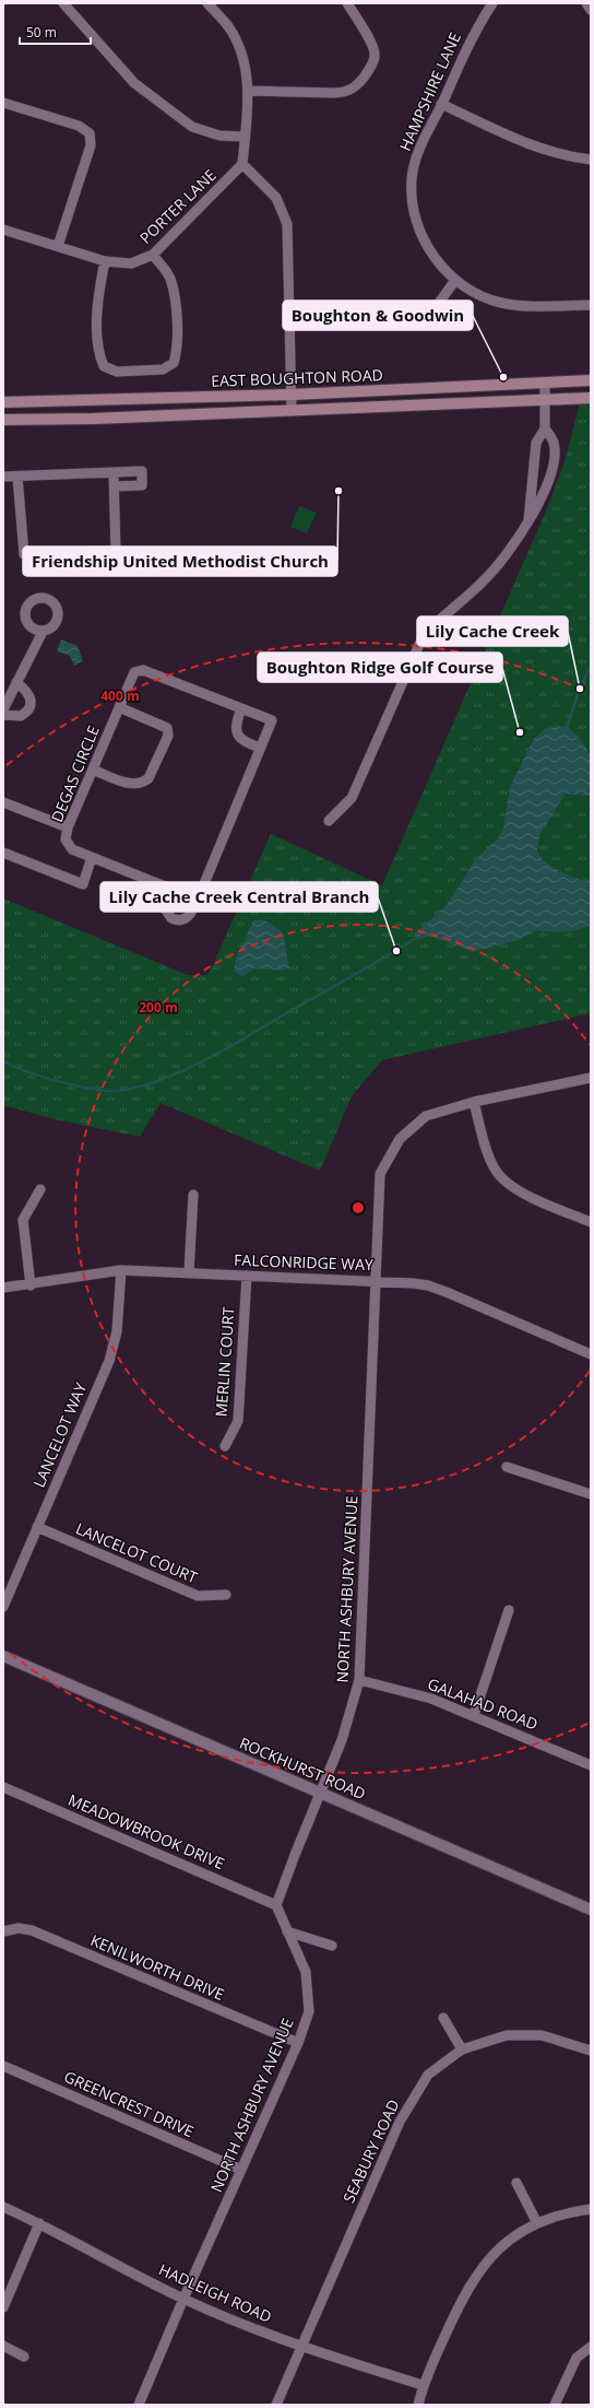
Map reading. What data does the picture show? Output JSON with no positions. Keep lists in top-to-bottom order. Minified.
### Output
{"streets":{"main road":["EAST BOUGHTON ROAD"],"street":["HAMPSHIRE LANE","PORTER LANE","DEGAS CIRCLE","FALCONRIDGE WAY","MERLIN COURT","LANCELOT WAY","LANCELOT COURT","NORTH ASHBURY AVENUE","GALAHAD ROAD","ROCKHURST ROAD","MEADOWBROOK DRIVE","KENILWORTH DRIVE","GREENCREST DRIVE","SEABURY ROAD","HADLEIGH ROAD"]},"crossings":[["FALCONRIDGE WAY","MERLIN COURT"],["FALCONRIDGE WAY","LANCELOT WAY"],["FALCONRIDGE WAY","NORTH ASHBURY AVENUE"],["LANCELOT WAY","LANCELOT COURT"],["NORTH ASHBURY AVENUE","GALAHAD ROAD"],["NORTH ASHBURY AVENUE","ROCKHURST ROAD"],["NORTH ASHBURY AVENUE","MEADOWBROOK DRIVE"],["NORTH ASHBURY AVENUE","KENILWORTH DRIVE"],["NORTH ASHBURY AVENUE","GREENCREST DRIVE"],["NORTH ASHBURY AVENUE","HADLEIGH ROAD"],["SEABURY ROAD","HADLEIGH ROAD"]],"places":["Boughton & Goodwin","Friendship United Methodist Church","Lily Cache Creek","Boughton Ridge Golf Course","Lily Cache Creek Central Branch"],"scale_bar":"50 m","rings":["400 m","200 m"]}
